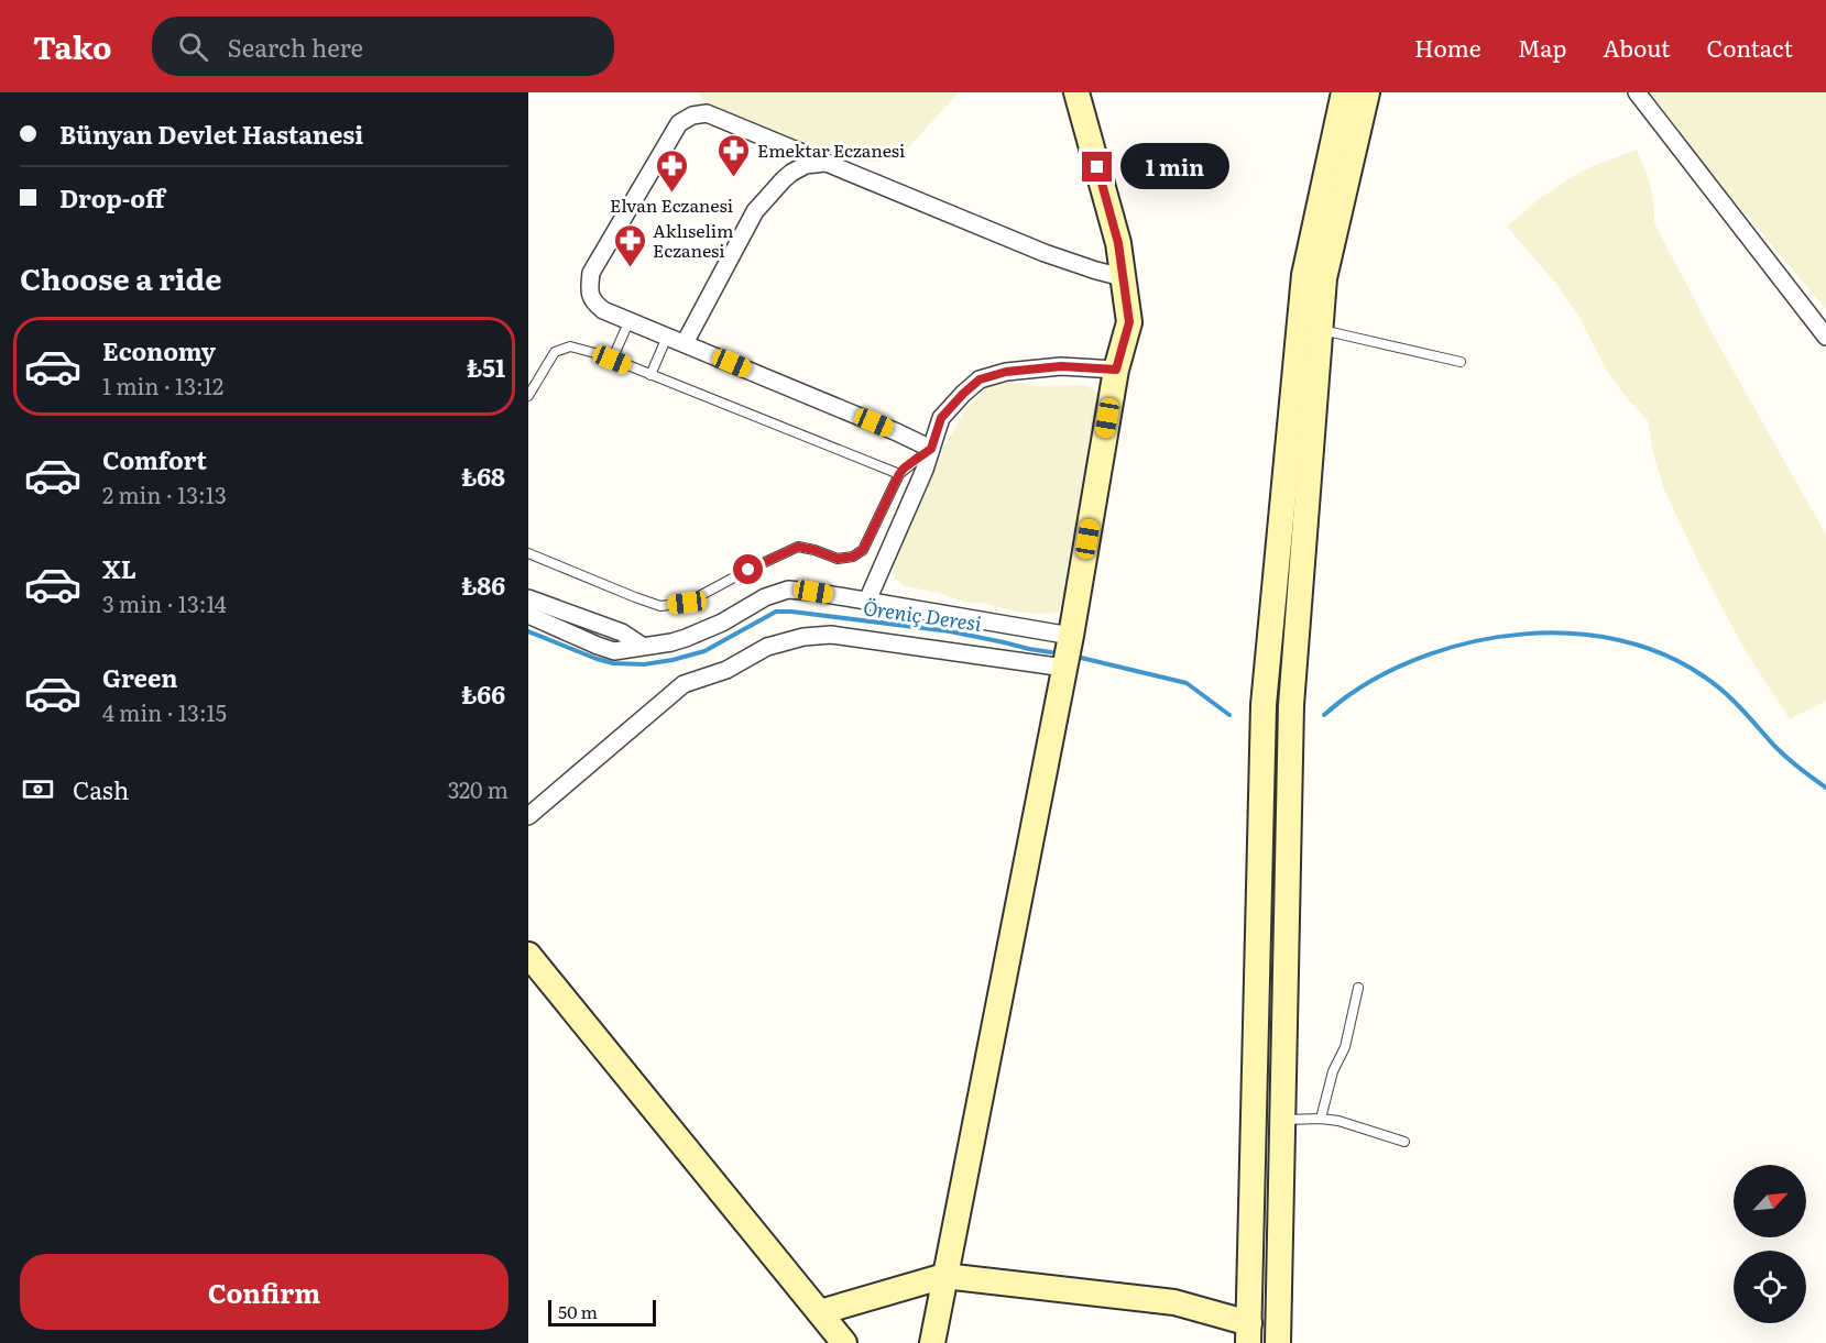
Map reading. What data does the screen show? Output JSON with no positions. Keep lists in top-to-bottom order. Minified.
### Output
{"water":["Öreniç Deresi"],"places":{"pharmacy":["Emektar Eczanesi","Elvan Eczanesi","Aklıselim Eczanesi"]},"scale_bar":"50 m","north":"top right","page":{"header":"Tako","search":"Search here","nav":["Home","Map","About","Contact"],"banner":["Bünyan Devlet Hastanesi","Drop-off"],"bubble":"1 min","heading":"Choose a ride","list":[{"name":"Economy","note":"1 min · 13:12","value":"₺51"},{"name":"Comfort","note":"2 min · 13:13","value":"₺68"},{"name":"XL","note":"3 min · 13:14","value":"₺86"},{"name":"Green","note":"4 min · 13:15","value":"₺66"}],"pay":["Cash","320 m"],"buttons":"Confirm","scale":"50 m"}}
